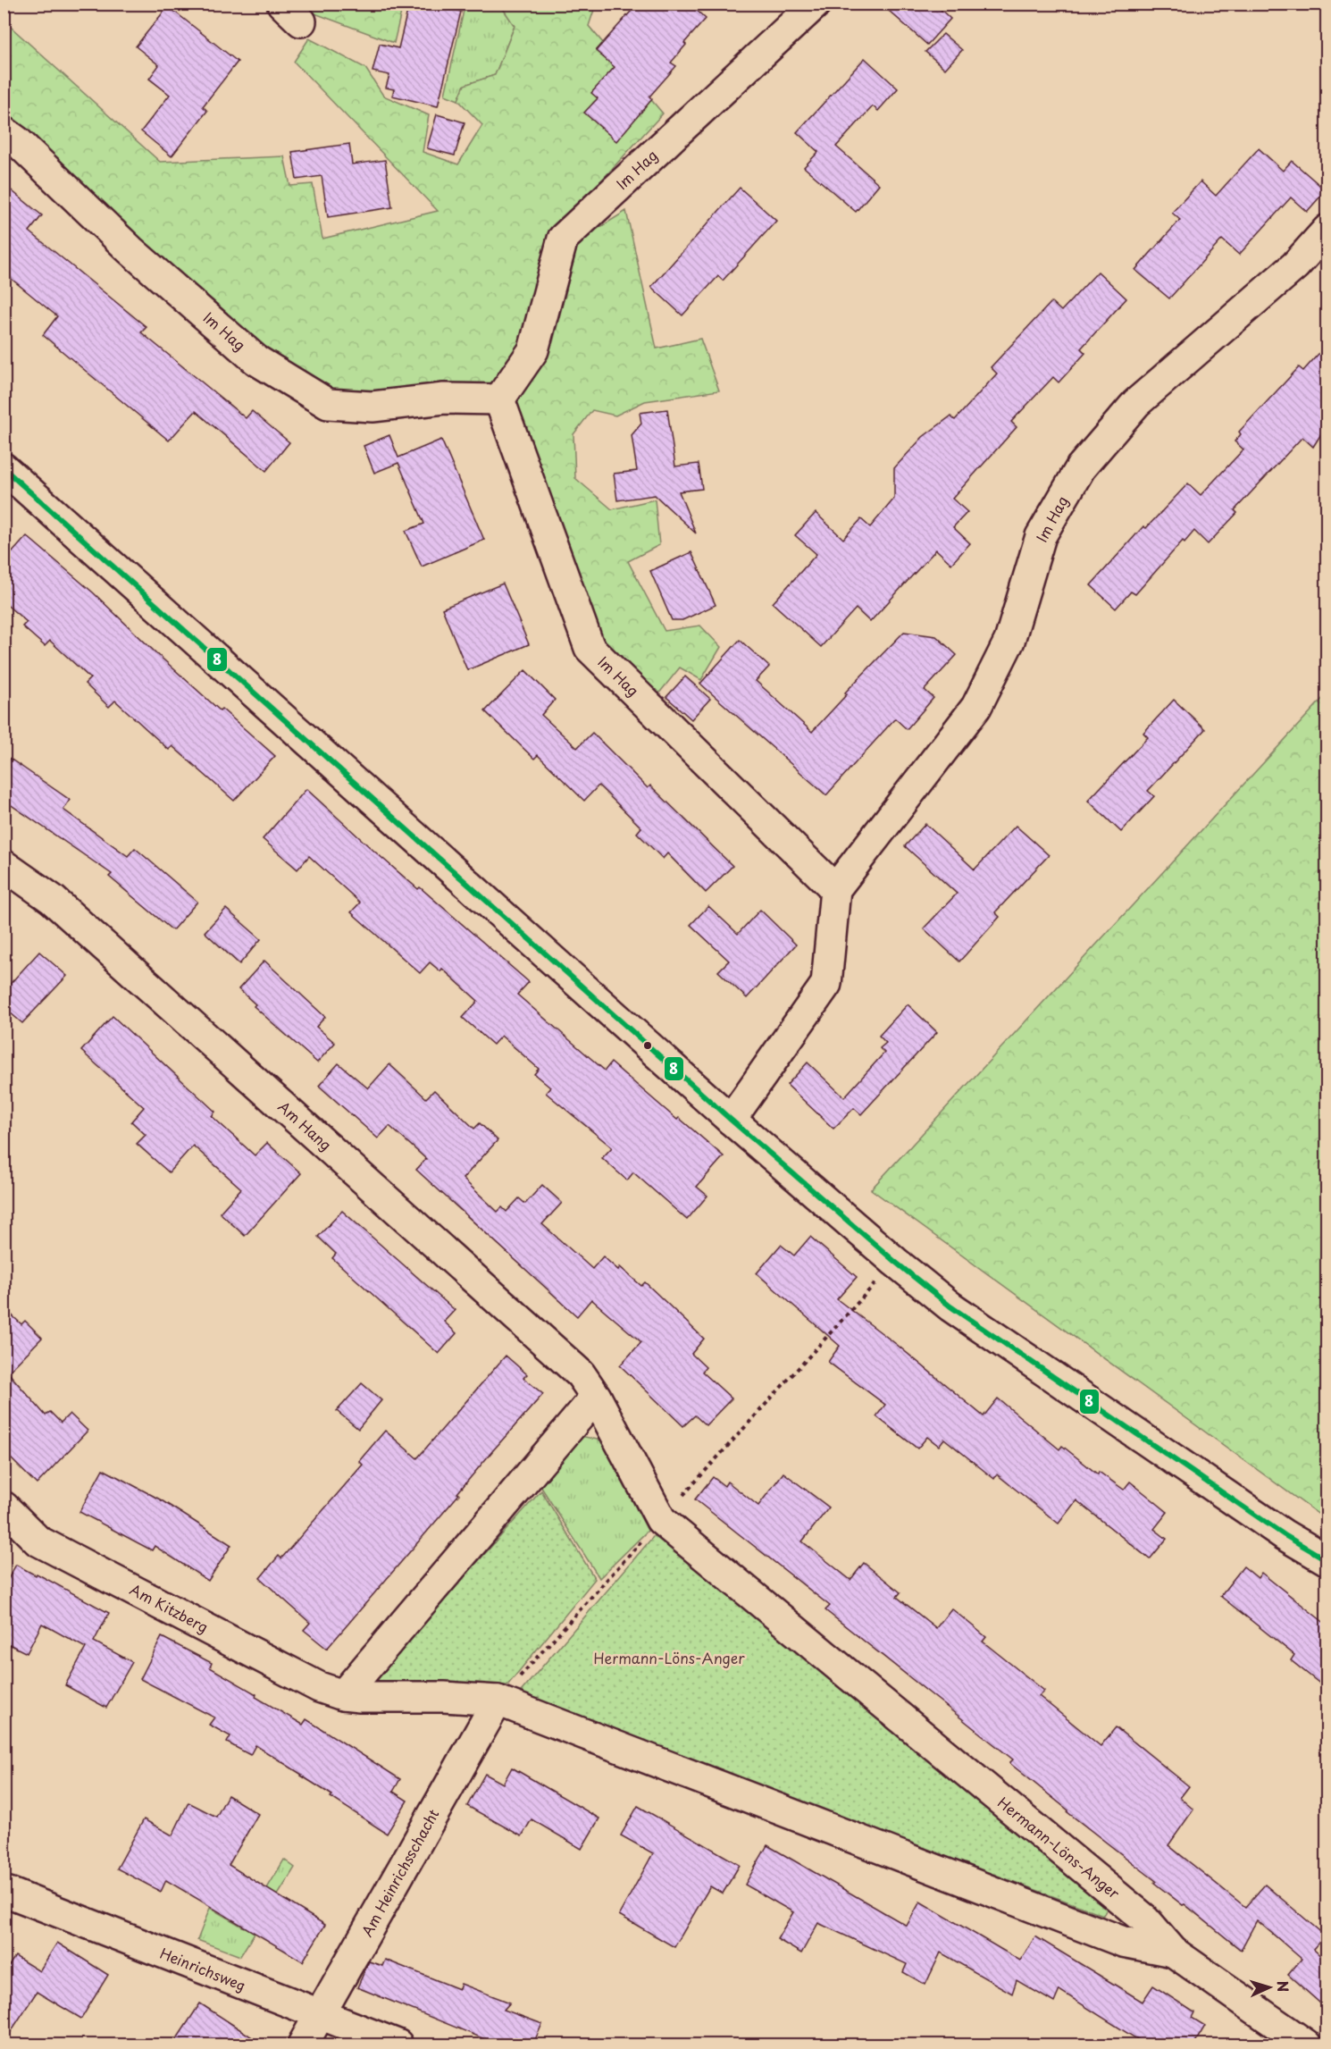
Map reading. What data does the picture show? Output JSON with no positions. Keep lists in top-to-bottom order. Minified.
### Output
{"streets":{"street":["Im Hag","Am Hang","Am Kitzberg","Hermann-Löns-Anger","Am Heinrichsschacht","Heinrichsweg"]},"crossings":[["Am Hang","Hermann-Löns-Anger"],["Am Kitzberg","Hermann-Löns-Anger"],["Hermann-Löns-Anger","Am Heinrichsschacht"],["Am Heinrichsschacht","Heinrichsweg"]],"parks":["Hermann-Löns-Anger"],"lines":["transit line 8"],"north":"right"}
